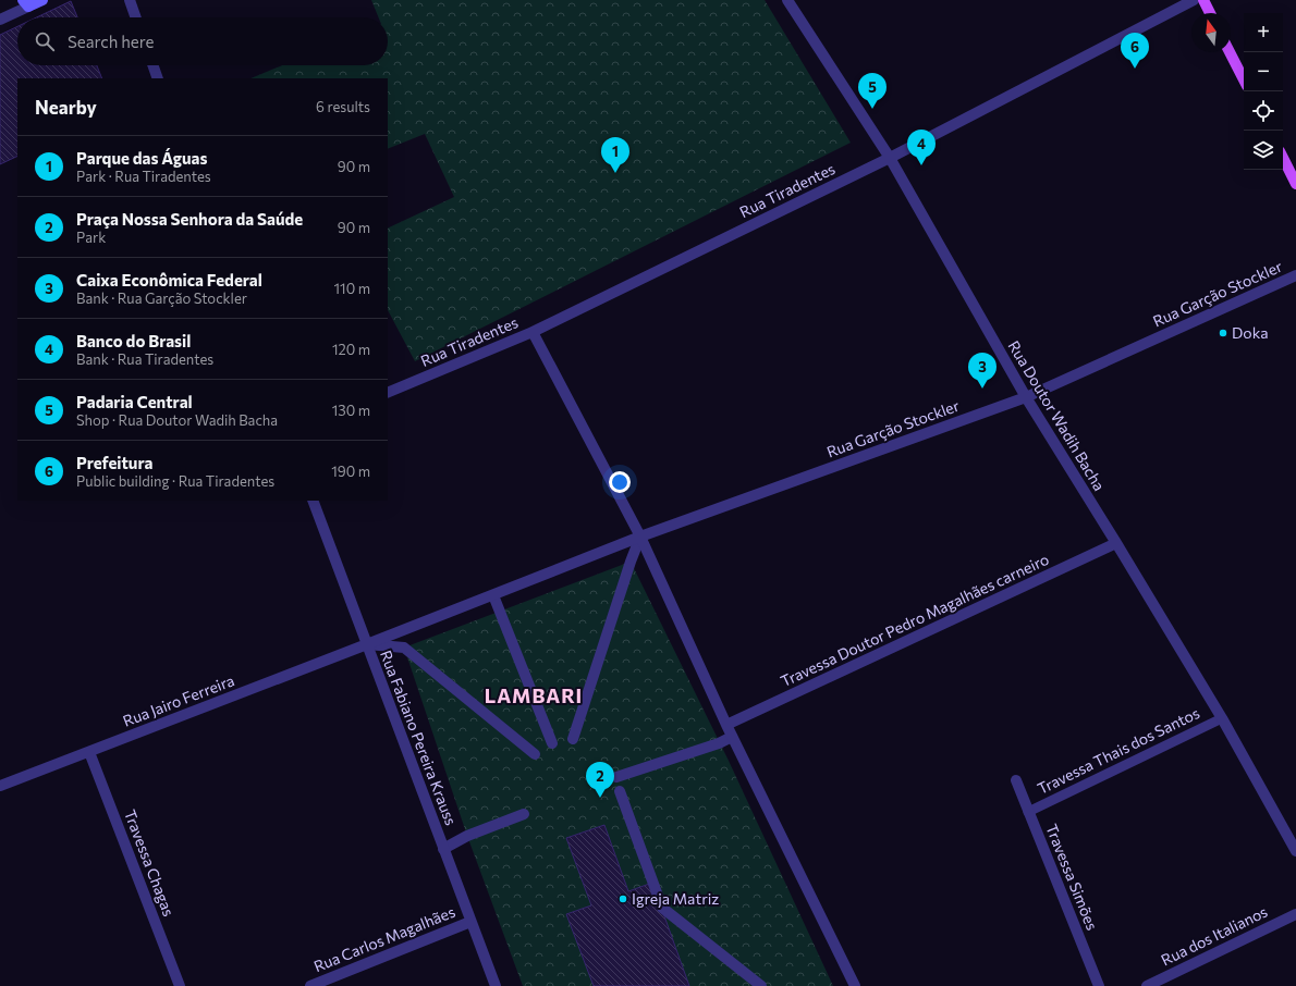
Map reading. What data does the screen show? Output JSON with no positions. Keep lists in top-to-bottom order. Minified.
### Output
{"streets":{"street":["Rua Tiradentes","Rua Garção Stockler","Rua Doutor Wadih Bacha","Travessa Doutor Pedro Magalhães carneiro","Rua Jairo Ferreira","Rua Fabiano Pereira Krauss","Travessa Chagas","Travessa Simões","Rua dos Italianos","Rua Carlos Magalhães"],"lane":["Travessa Thais dos Santos"]},"crossings":[["Rua Tiradentes","Rua Doutor Wadih Bacha"],["Rua Garção Stockler","Rua Doutor Wadih Bacha"],["Rua Garção Stockler","Rua Jairo Ferreira"],["Rua Doutor Wadih Bacha","Travessa Doutor Pedro Magalhães carneiro"],["Rua Doutor Wadih Bacha","Travessa Thais dos Santos"],["Rua Jairo Ferreira","Rua Fabiano Pereira Krauss"],["Rua Jairo Ferreira","Travessa Chagas"],["Rua Fabiano Pereira Krauss","Rua Carlos Magalhães"],["Travessa Thais dos Santos","Travessa Simões"]],"districts":["LAMBARI"],"places":["Doka","Igreja Matriz"],"north":"top","page":{"map_buttons":["+","−"],"search":"Search here","pins":["6","5","4","1","3","2"],"heading":["Nearby","6 results"],"list":[{"mark":"1","name":"Parque das Águas","note":"Park · Rua Tiradentes","value":"90 m"},{"mark":"2","name":"Praça Nossa Senhora da Saúde","note":"Park","value":"90 m"},{"mark":"3","name":"Caixa Econômica Federal","note":"Bank · Rua Garção Stockler","value":"110 m"},{"mark":"4","name":"Banco do Brasil","note":"Bank · Rua Tiradentes","value":"120 m"},{"mark":"5","name":"Padaria Central","note":"Shop · Rua Doutor Wadih Bacha","value":"130 m"},{"mark":"6","name":"Prefeitura","note":"Public building · Rua Tiradentes","value":"190 m"}]}}
